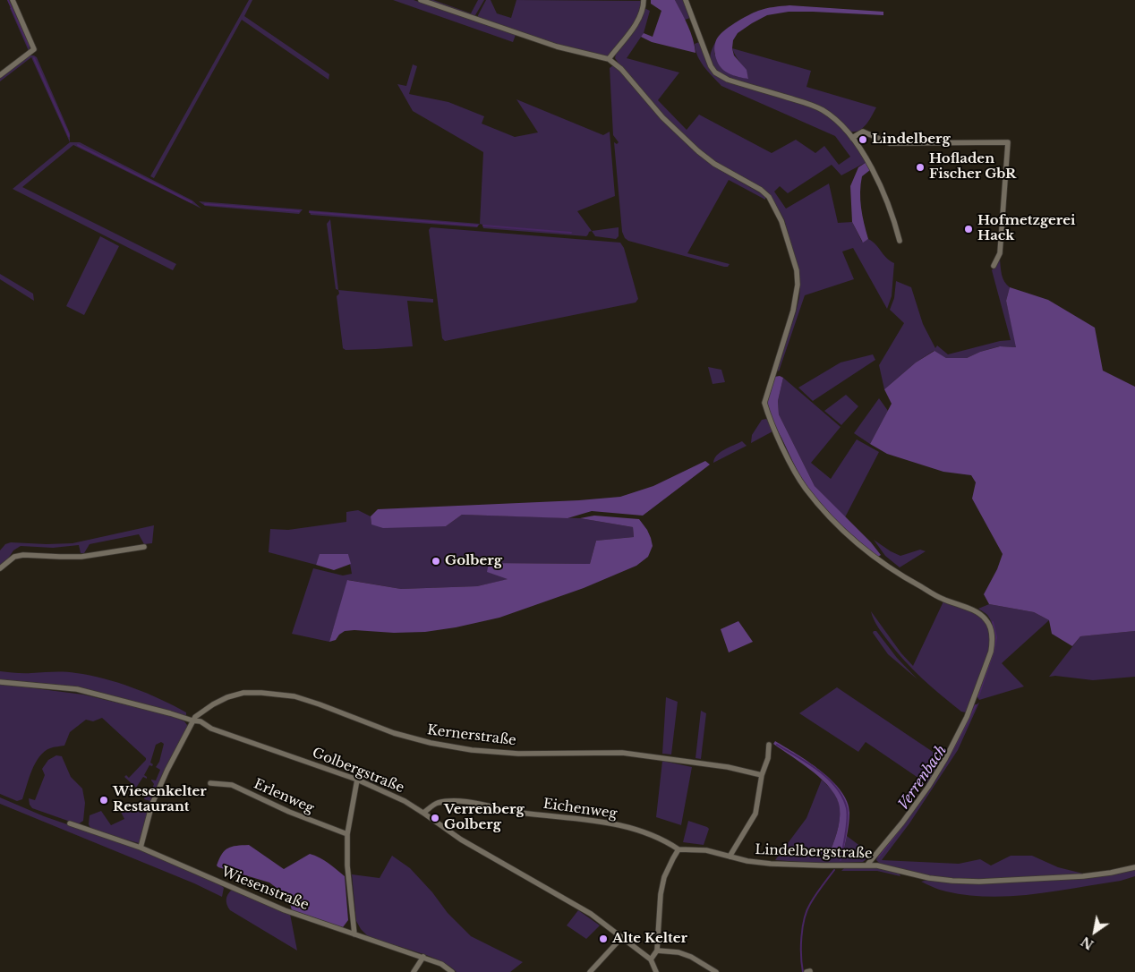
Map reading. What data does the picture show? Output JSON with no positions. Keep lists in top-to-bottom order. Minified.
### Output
{"streets":{"street":["Kernerstraße","Golbergstraße","Erlenweg","Eichenweg","Lindelbergstraße","Wiesenstraße"]},"crossings":[["Kernerstraße","Golbergstraße"],["Golbergstraße","Eichenweg"],["Eichenweg","Lindelbergstraße"]],"water":["Verrenbach"],"places":["Lindelberg","Hofladen Fischer GbR","Hofmetzgerei Hack","Golberg","Wiesenkelter Restaurant","Verrenberg Golberg","Alte Kelter"],"north":"bottom left"}
